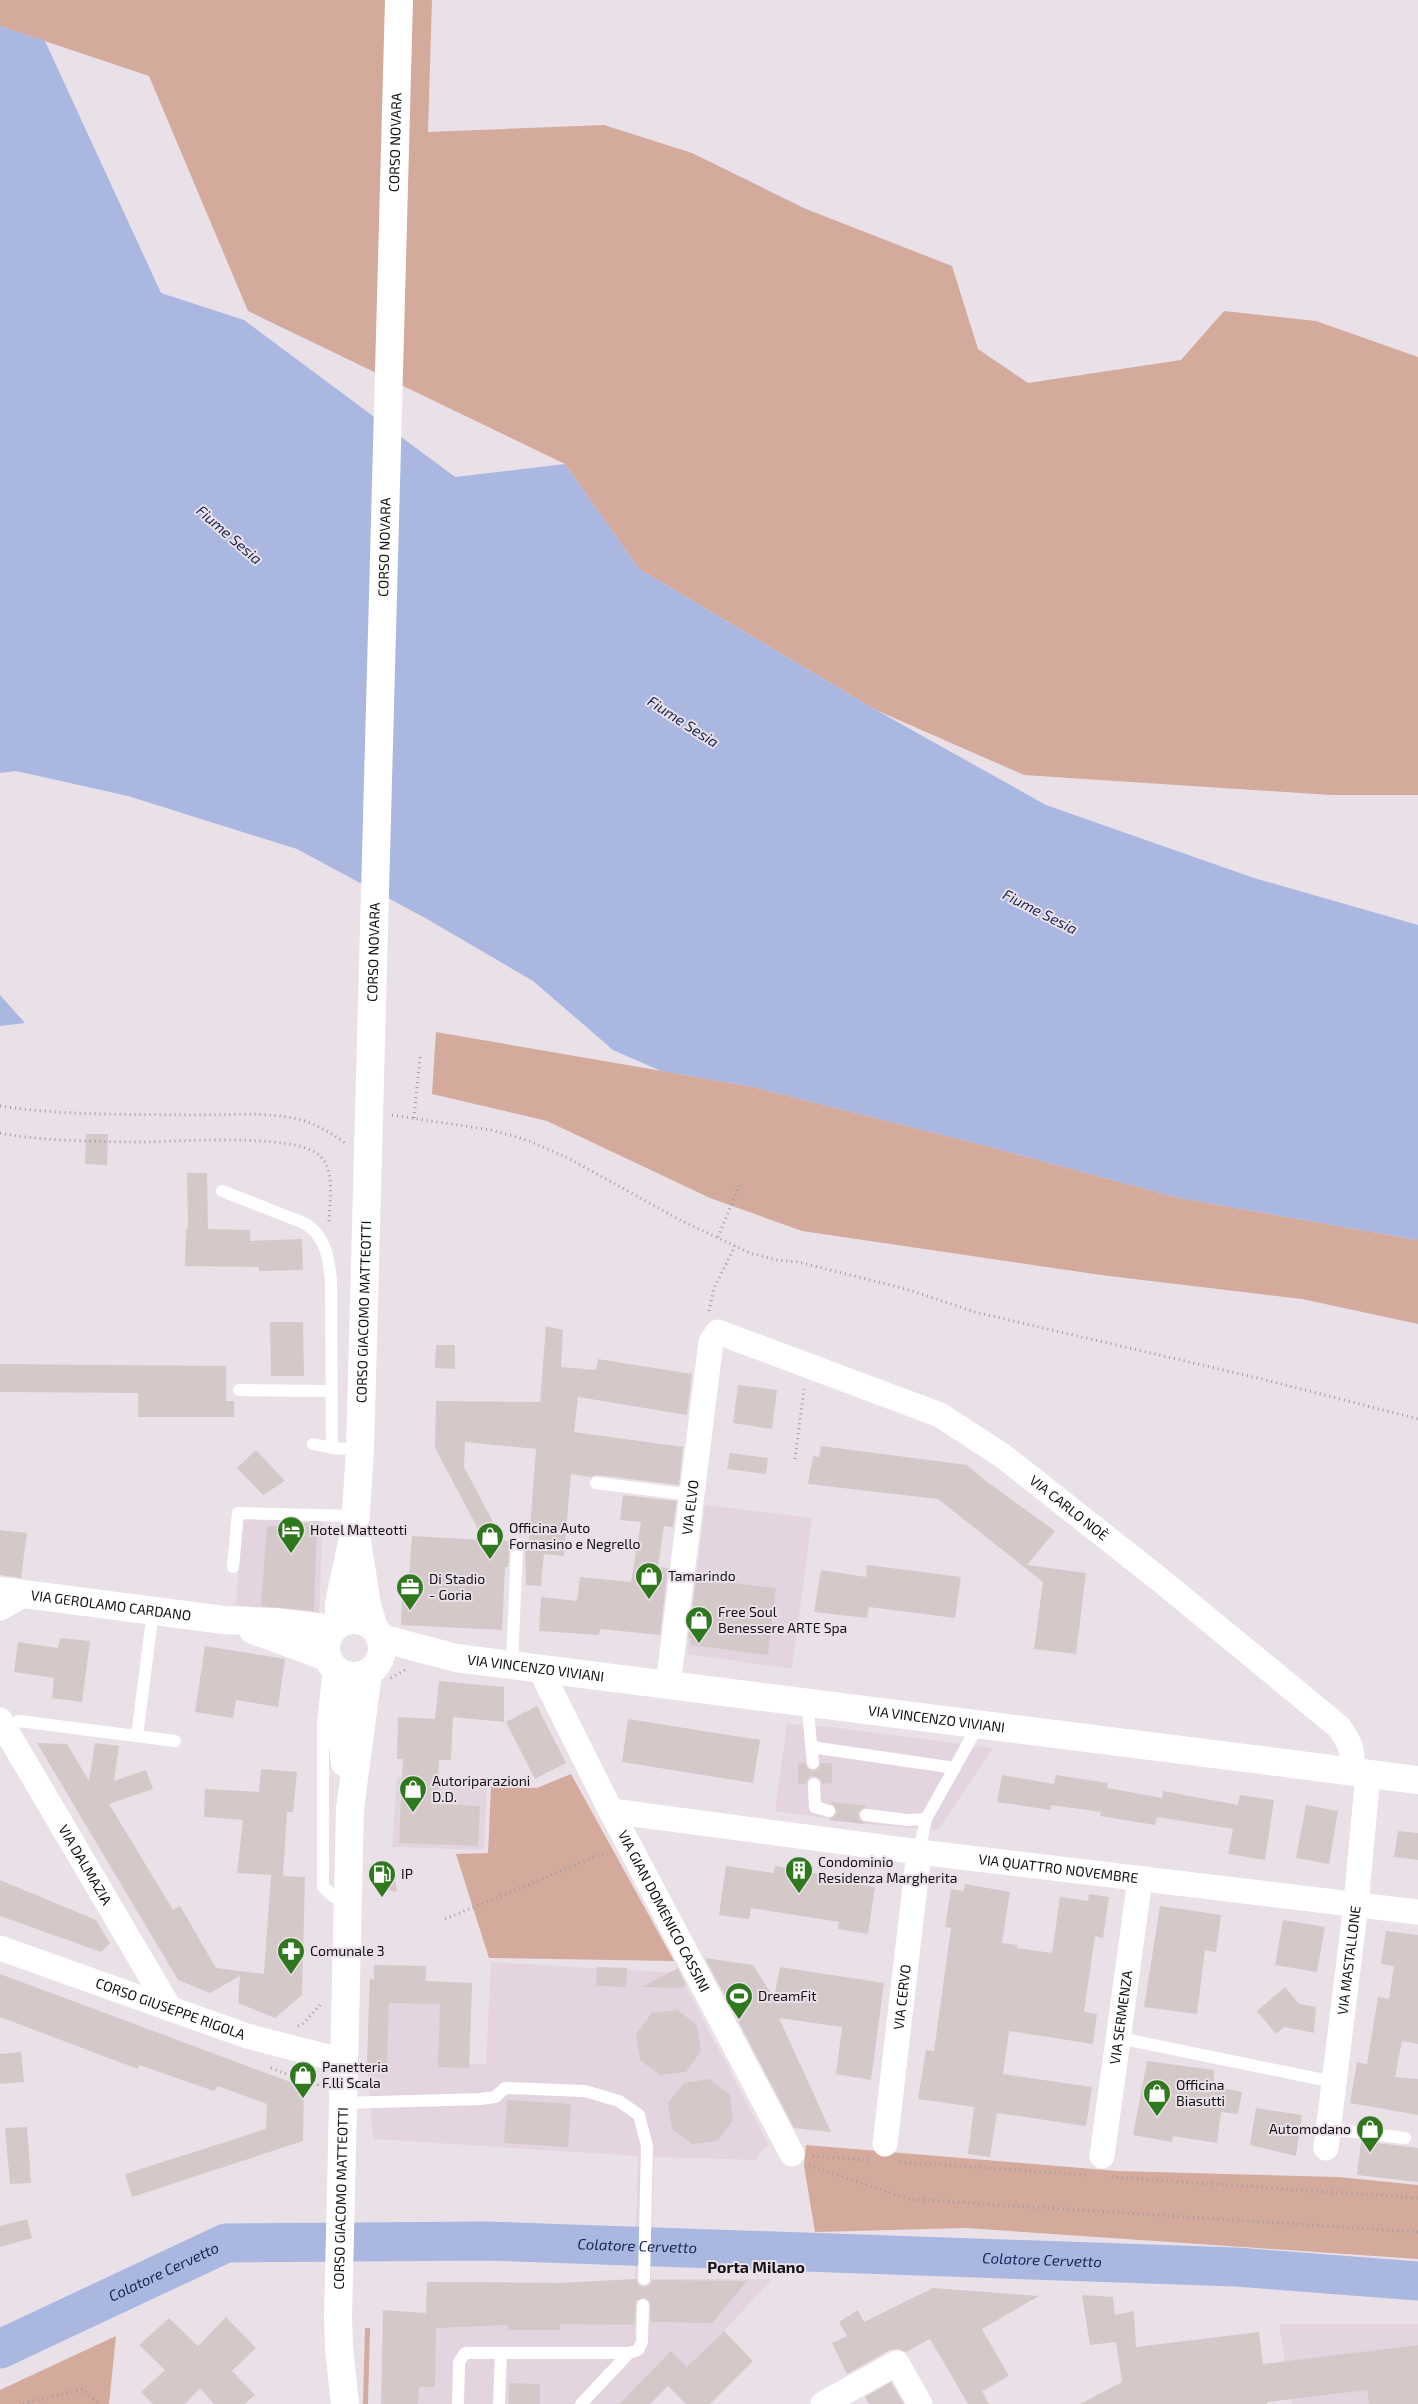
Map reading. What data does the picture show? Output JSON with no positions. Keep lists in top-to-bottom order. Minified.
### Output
{"streets":{"main road":["CORSO NOVARA","CORSO GIACOMO MATTEOTTI","VIA GEROLAMO CARDANO","VIA VINCENZO VIVIANI"],"street":["VIA ELVO","VIA CARLO NOÈ","VIA DALMAZIA","VIA QUATTRO NOVEMBRE","VIA GIAN DOMENICO CASSINI","VIA MASTALLONE","VIA CERVO","CORSO GIUSEPPE RIGOLA","VIA SERMENZA"]},"crossings":[["CORSO NOVARA","CORSO GIACOMO MATTEOTTI"],["CORSO GIACOMO MATTEOTTI","VIA GEROLAMO CARDANO"],["CORSO GIACOMO MATTEOTTI","VIA VINCENZO VIVIANI"],["CORSO GIACOMO MATTEOTTI","CORSO GIUSEPPE RIGOLA"],["VIA ELVO","VIA CARLO NOÈ"],["VIA ELVO","VIA VINCENZO VIVIANI"],["VIA CARLO NOÈ","VIA VINCENZO VIVIANI"],["VIA CARLO NOÈ","VIA MASTALLONE"],["VIA GEROLAMO CARDANO","VIA VINCENZO VIVIANI"],["VIA VINCENZO VIVIANI","VIA GIAN DOMENICO CASSINI"],["VIA VINCENZO VIVIANI","VIA MASTALLONE"],["VIA DALMAZIA","CORSO GIUSEPPE RIGOLA"],["VIA QUATTRO NOVEMBRE","VIA GIAN DOMENICO CASSINI"],["VIA QUATTRO NOVEMBRE","VIA MASTALLONE"],["VIA QUATTRO NOVEMBRE","VIA CERVO"],["VIA QUATTRO NOVEMBRE","VIA SERMENZA"]],"districts":["Porta Milano"],"water":["Fiume Sesia","Colatore Cervetto"],"places":{"hotel":["Hotel Matteotti"],"shop":["Officina Auto Fornasino e Negrello","Tamarindo","Free Soul Benessere ARTE Spa","Autoriparazioni D.D.","Panetteria F.lli Scala","Officina Biasutti","Automodano"],"office":["Di Stadio - Goria"],"building":["Condominio Residenza Margherita"],"fuel station":["IP"],"pharmacy":["Comunale 3"],"sports":["DreamFit"]}}
